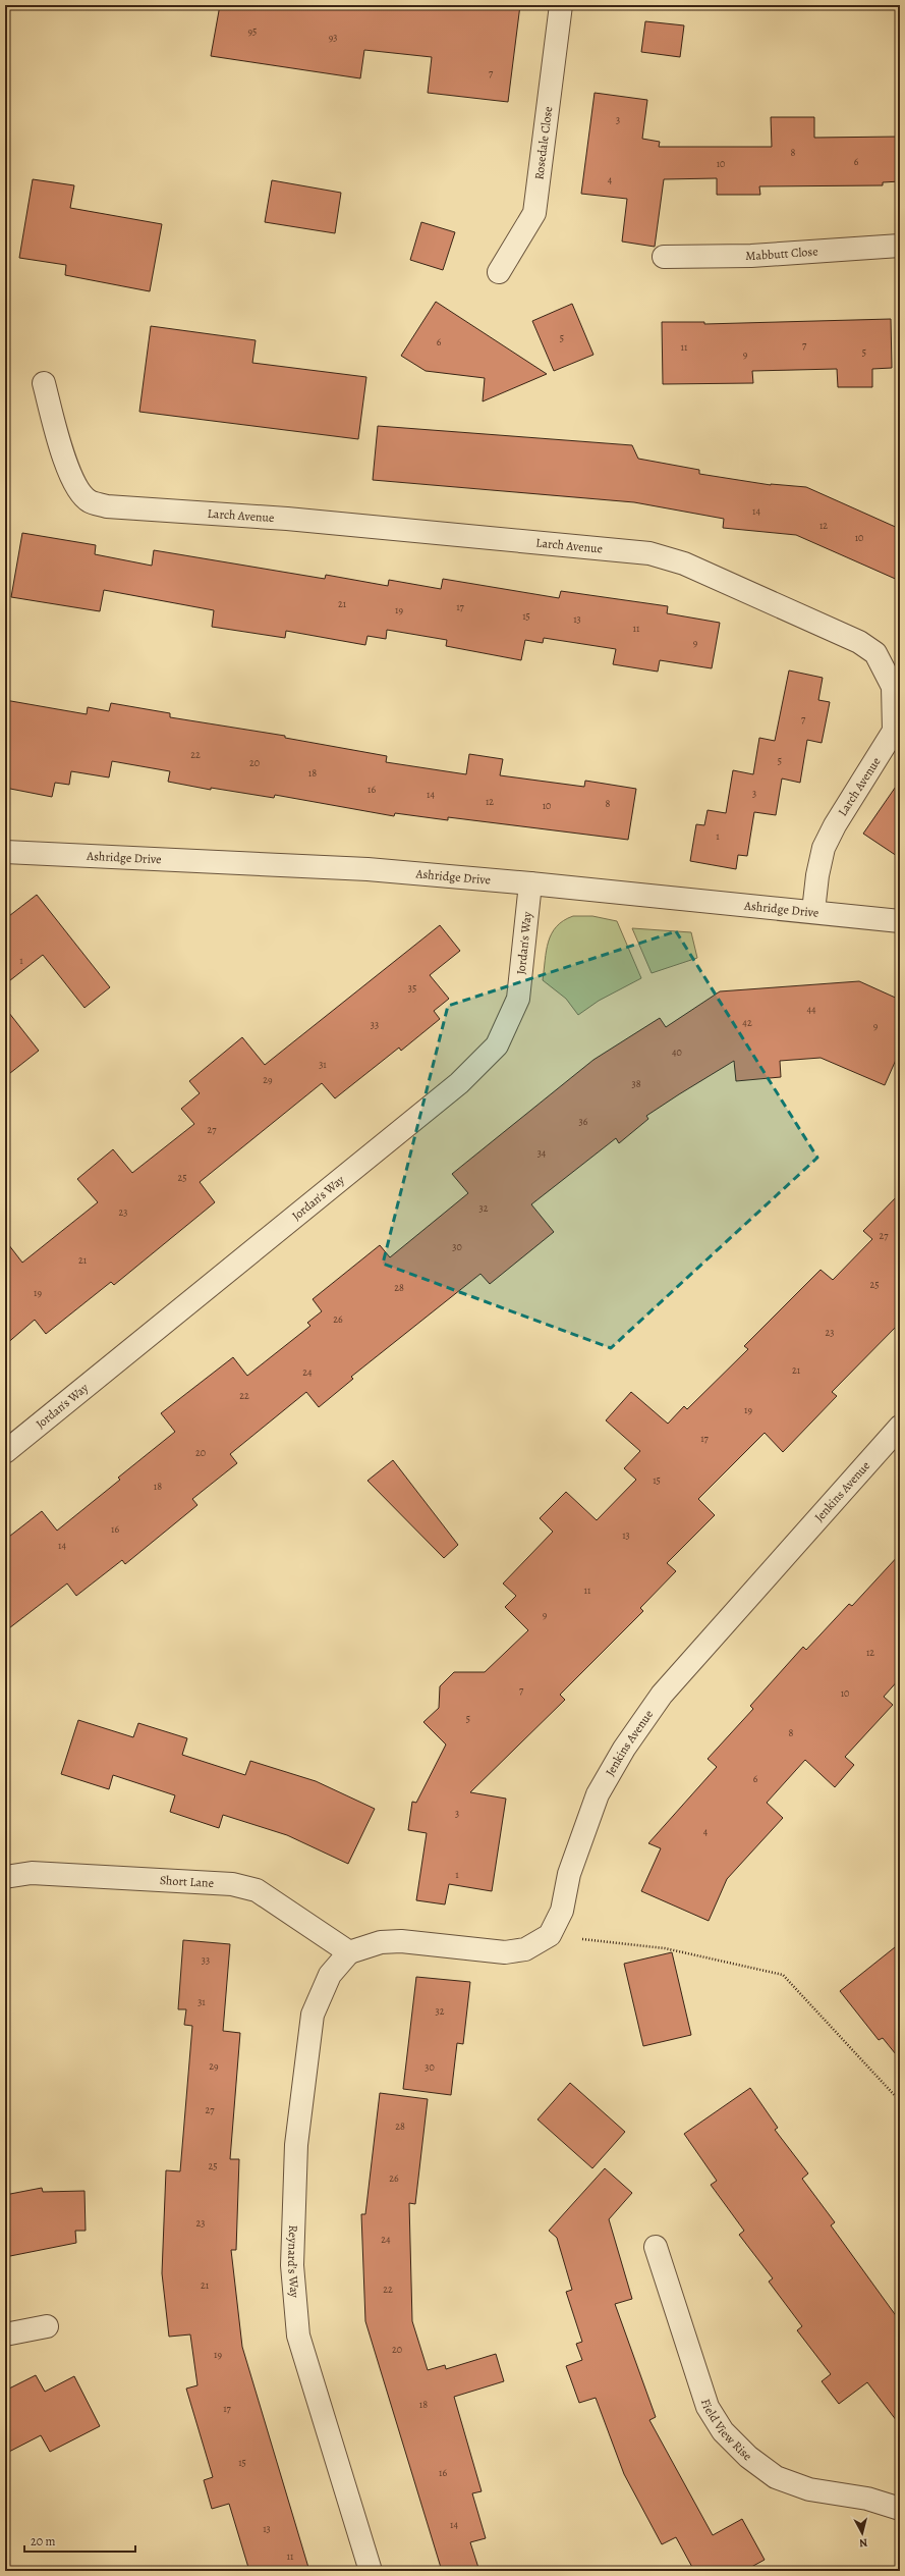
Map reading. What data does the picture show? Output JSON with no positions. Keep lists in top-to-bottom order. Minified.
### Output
{"streets":{"street":["Rosedale Close","Mabbutt Close","Larch Avenue","Ashridge Drive","Jordan's Way","Jenkins Avenue","Short Lane","Reynard's Way","Field View Rise"]},"crossings":[["Larch Avenue","Ashridge Drive"],["Ashridge Drive","Jordan's Way"],["Short Lane","Reynard's Way"]],"house_numbers":["95","93","7","3","8","6","10","4","5","6","7","11","5","9","14","12","10","21","17","19","15","13","11","9","7","22","5","20","18","16","3","14","12","8","10","1","1","35","44","42","33","9","40","31","29","38","36","27","34","25","32","23","27","30","21","25","28","19","26","23","21","24","22","19","17","20","15","18","16","13","14","11","9","12","7","10","5","8","6","3","4","1","33","31","32","29","30","27","28","25","26","23","24","21","22","20","19","18","17","15","16","14","13","11"],"scale_bar":"20 m","north":"bottom"}
